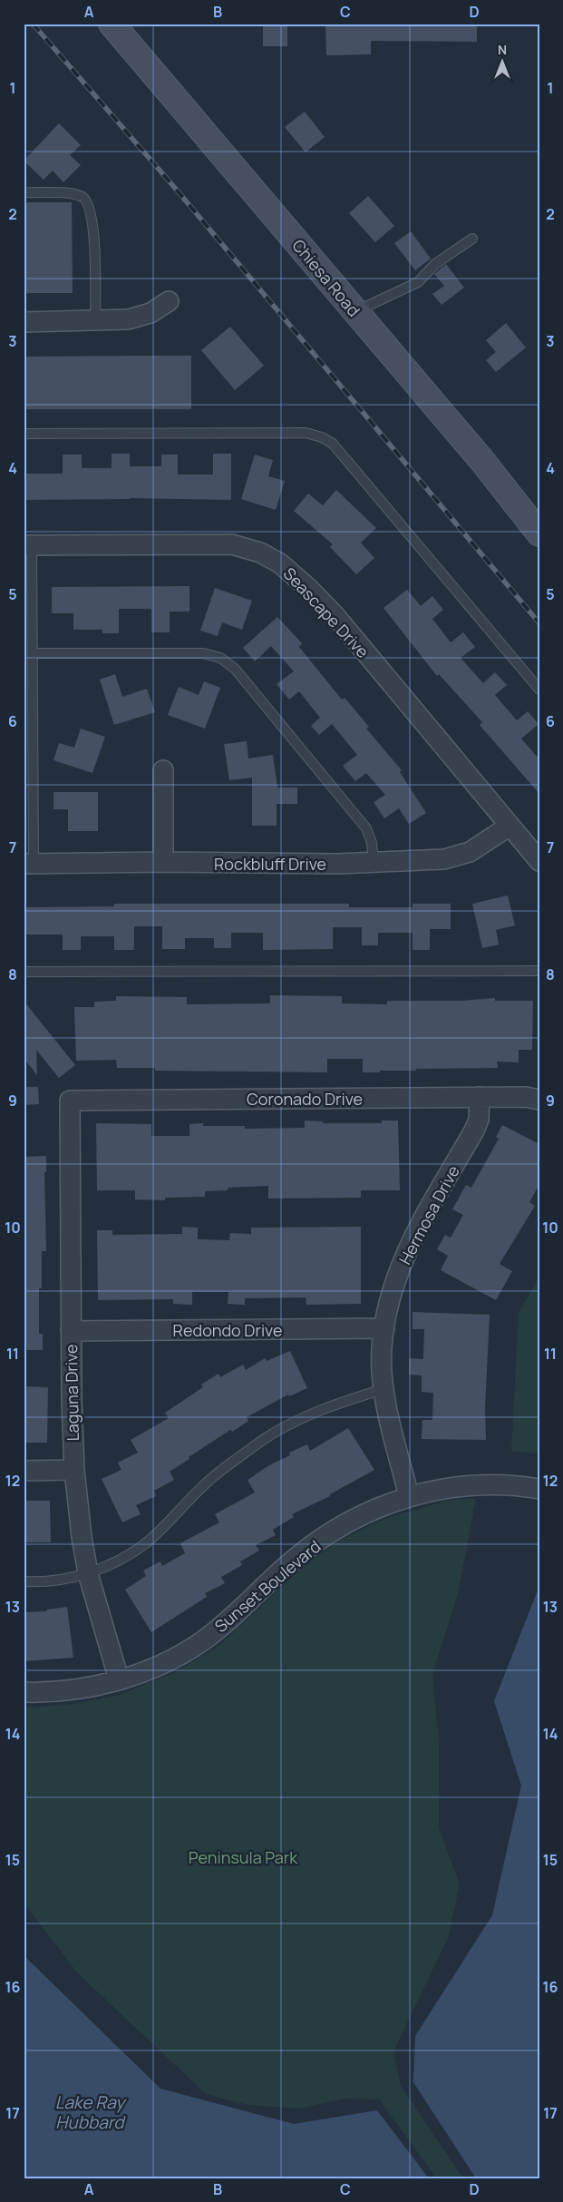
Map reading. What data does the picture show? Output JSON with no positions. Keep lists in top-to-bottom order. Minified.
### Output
{"streets":{"main road":["Chiesa Road"],"street":["Seascape Drive","Rockbluff Drive","Coronado Drive","Hermosa Drive","Redondo Drive","Laguna Drive","Sunset Boulevard"]},"crossings":[["Seascape Drive","Rockbluff Drive"],["Coronado Drive","Hermosa Drive"],["Coronado Drive","Laguna Drive"],["Hermosa Drive","Redondo Drive"],["Hermosa Drive","Sunset Boulevard"],["Redondo Drive","Laguna Drive"],["Laguna Drive","Sunset Boulevard"]],"water":["Lake Ray Hubbard"],"parks":["Peninsula Park"],"north":"top","grid":{"columns":["A","B","C","D"],"rows":["1","2","3","4","5","6","7","8","9","10","11","12","13","14","15","16","17"]}}
